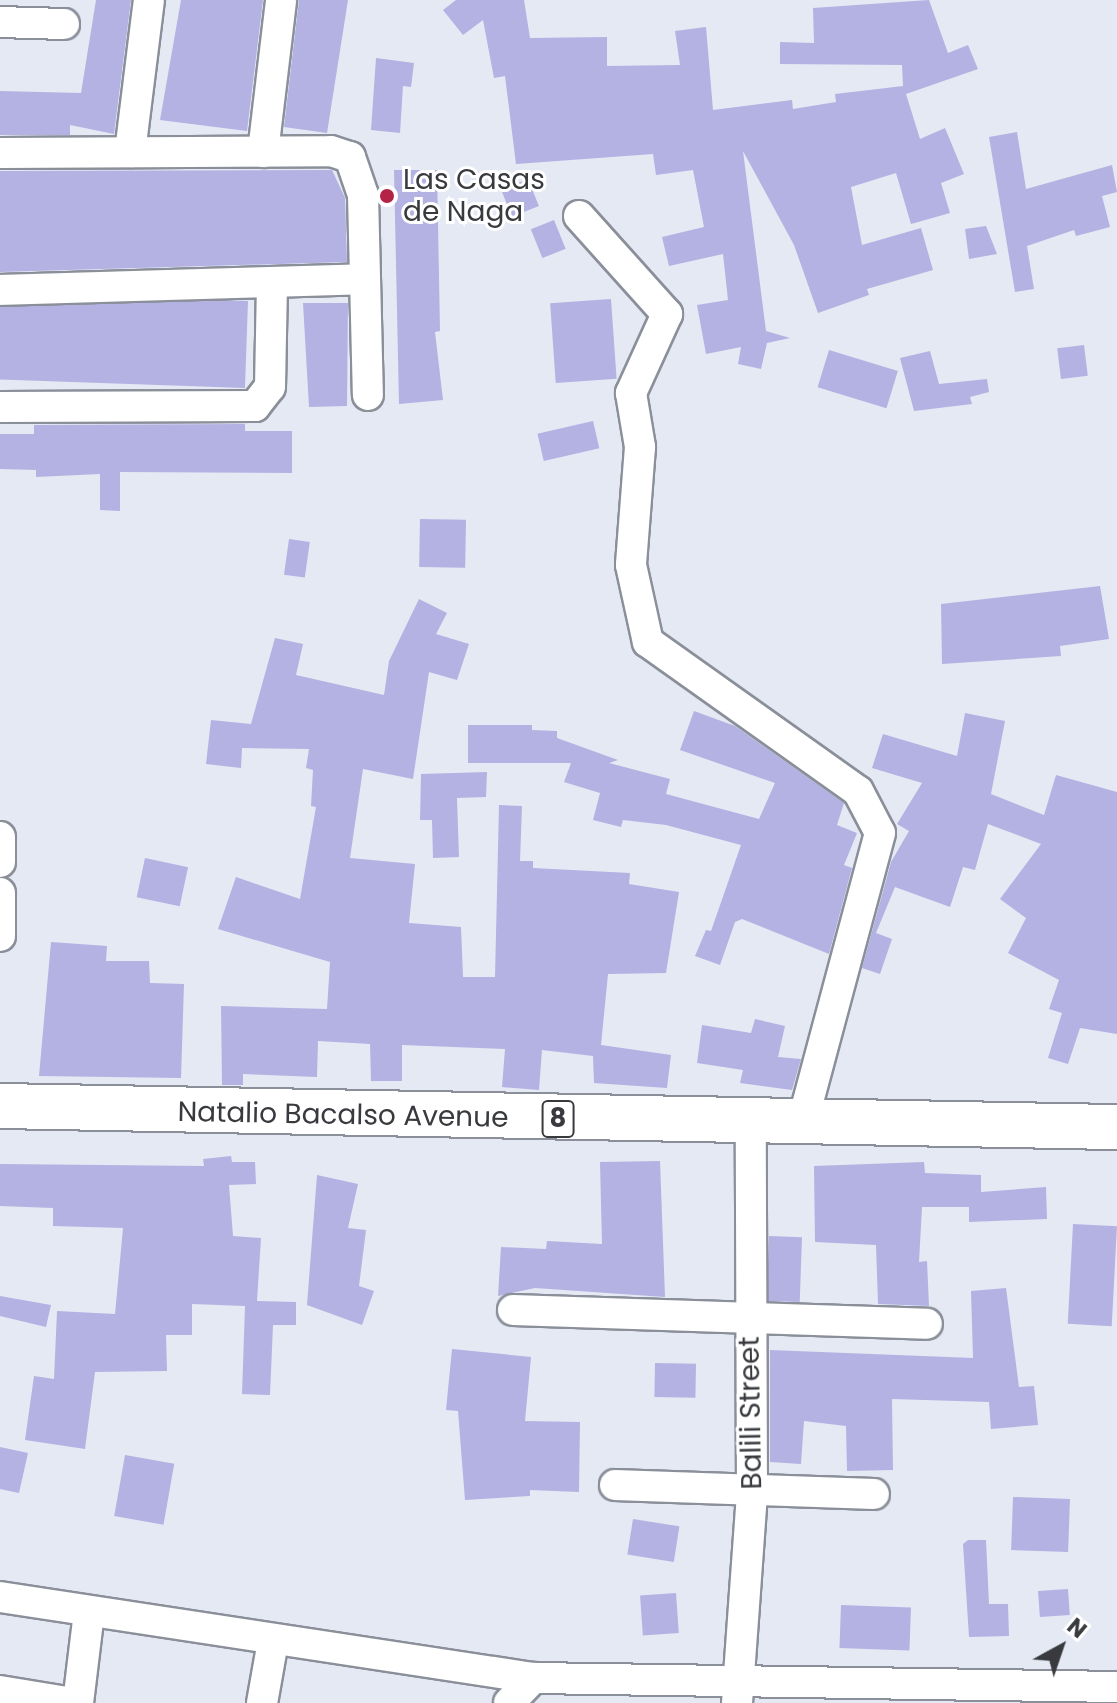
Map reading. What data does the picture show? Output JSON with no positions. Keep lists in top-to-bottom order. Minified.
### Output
{"streets":{"highway":["Natalio Bacalso Avenue","8"],"street":["Balili Street"]},"crossings":[["Natalio Bacalso Avenue","Balili Street"]],"places":["Las Casas de Naga"],"north":"top right"}
